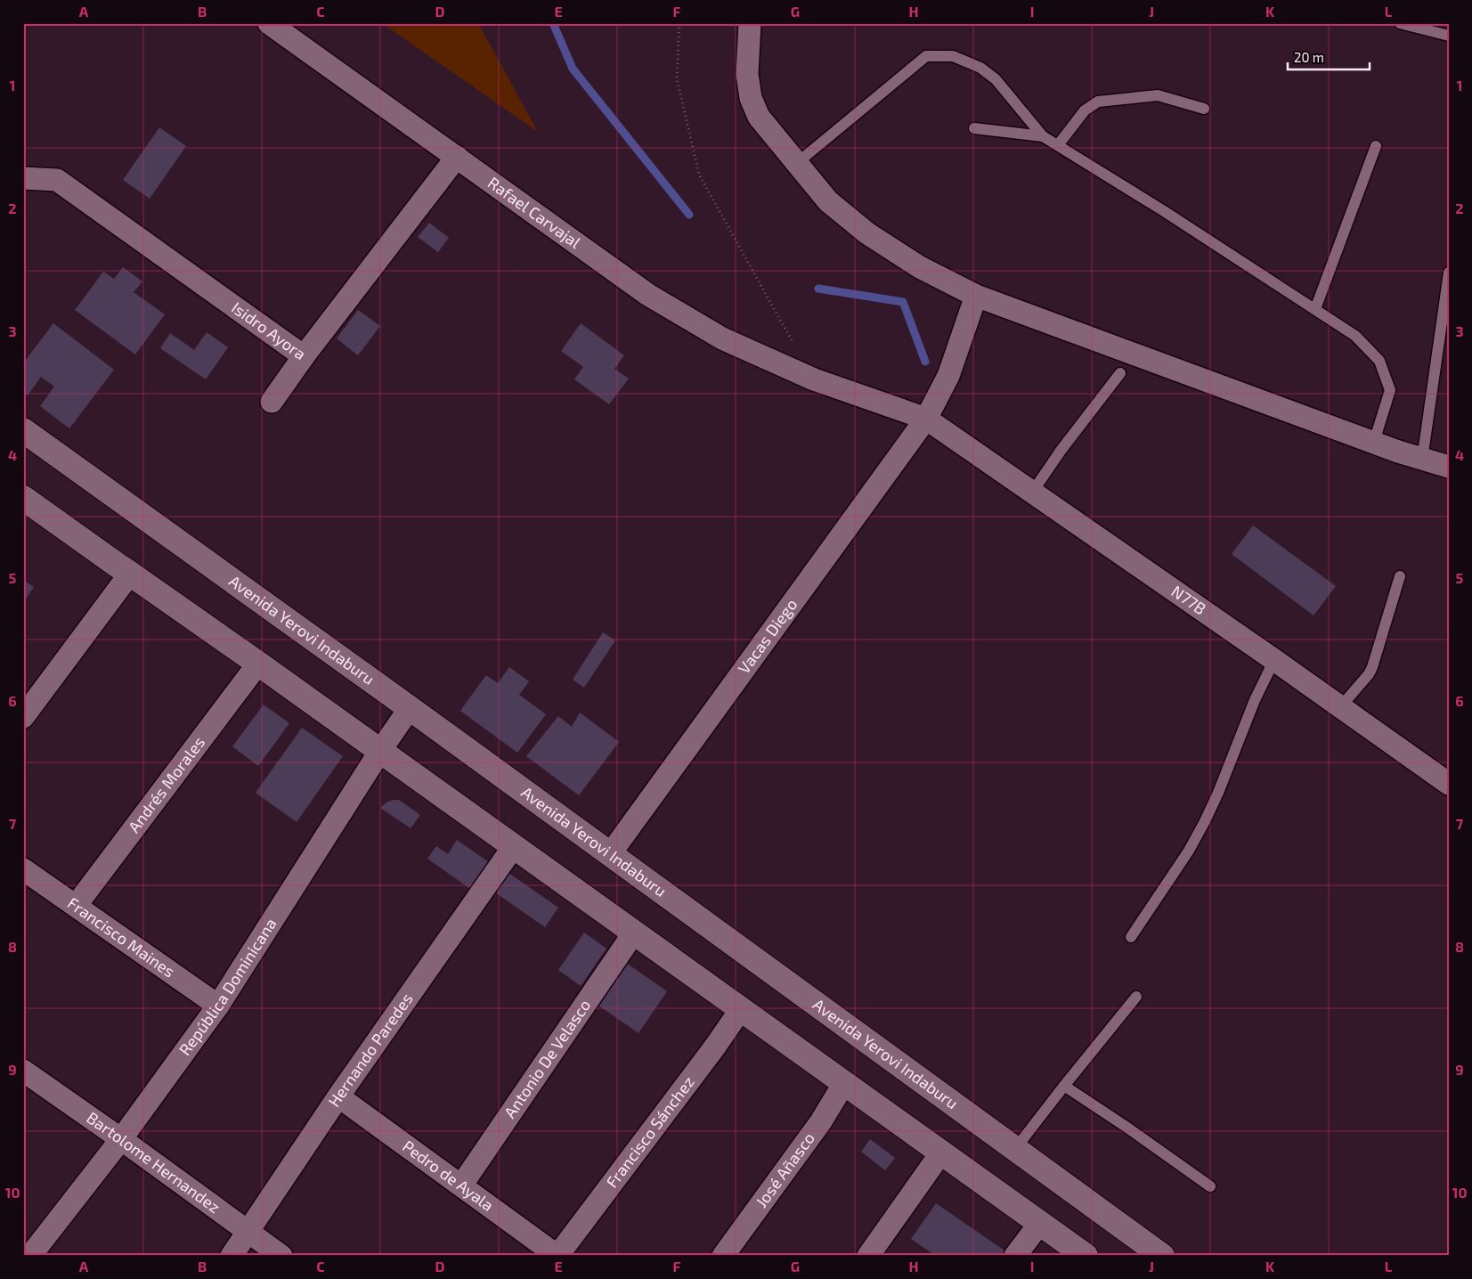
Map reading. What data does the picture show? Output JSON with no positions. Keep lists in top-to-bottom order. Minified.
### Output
{"streets":{"street":["Rafael Carvajal","Isidro Ayora","N77B","Avenida Yerovi Indaburu","Vacas Diego","Andrés Morales","Francisco Maines","República Dominicana","Hernando Paredes","Antonio De Velasco","Francisco Sánchez","Bartolome Hernandez","José Añasco","Pedro de Ayala"]},"crossings":[["Rafael Carvajal","Isidro Ayora"],["Rafael Carvajal","N77B"],["Rafael Carvajal","Vacas Diego"],["N77B","Vacas Diego"],["Avenida Yerovi Indaburu","Vacas Diego"],["Avenida Yerovi Indaburu","República Dominicana"],["Andrés Morales","Francisco Maines"],["Francisco Maines","República Dominicana"],["República Dominicana","Bartolome Hernandez"],["Hernando Paredes","Bartolome Hernandez"],["Hernando Paredes","Pedro de Ayala"],["Antonio De Velasco","Pedro de Ayala"],["Francisco Sánchez","Pedro de Ayala"]],"scale_bar":"20 m","grid":{"columns":["A","B","C","D","E","F","G","H","I","J","K","L"],"rows":["1","2","3","4","5","6","7","8","9","10"]}}
